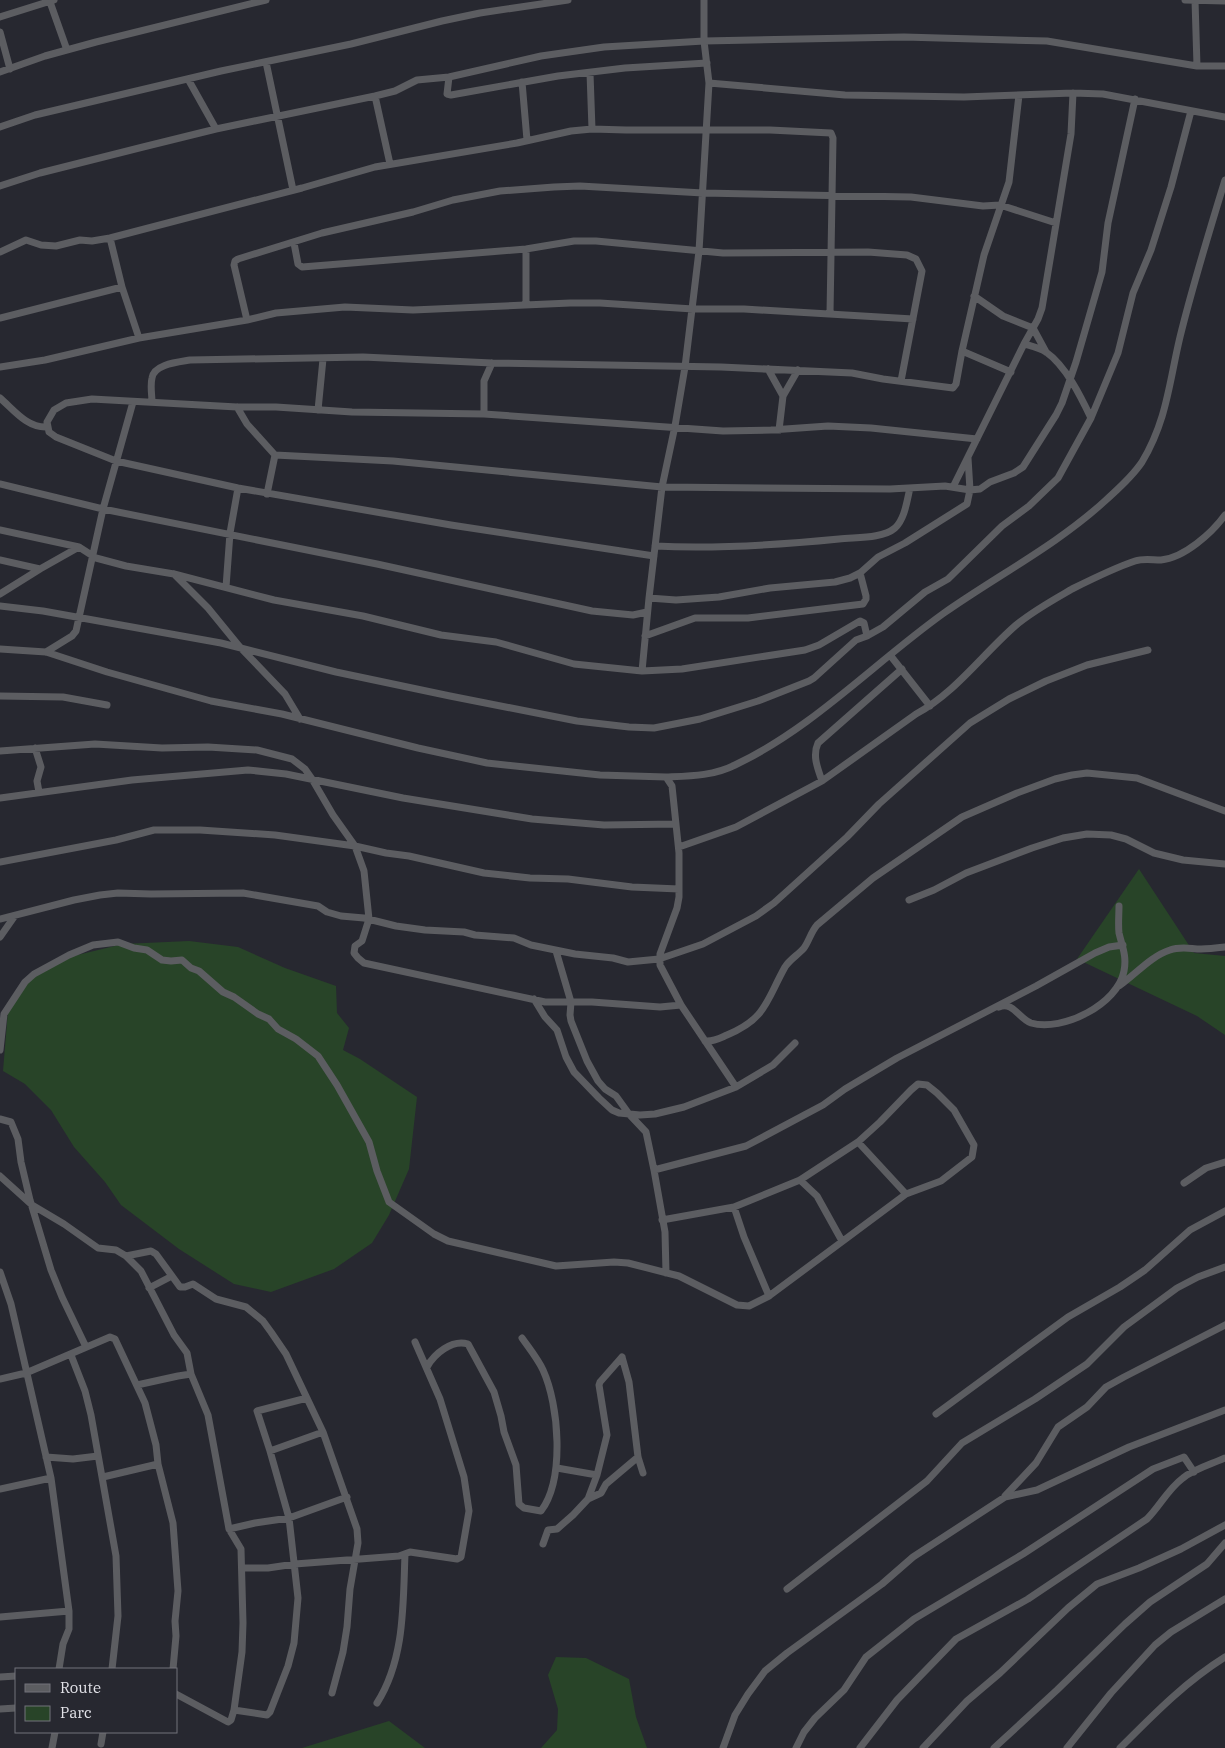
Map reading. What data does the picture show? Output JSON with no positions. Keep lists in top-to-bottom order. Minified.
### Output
{"legend":["Route","Parc"]}
